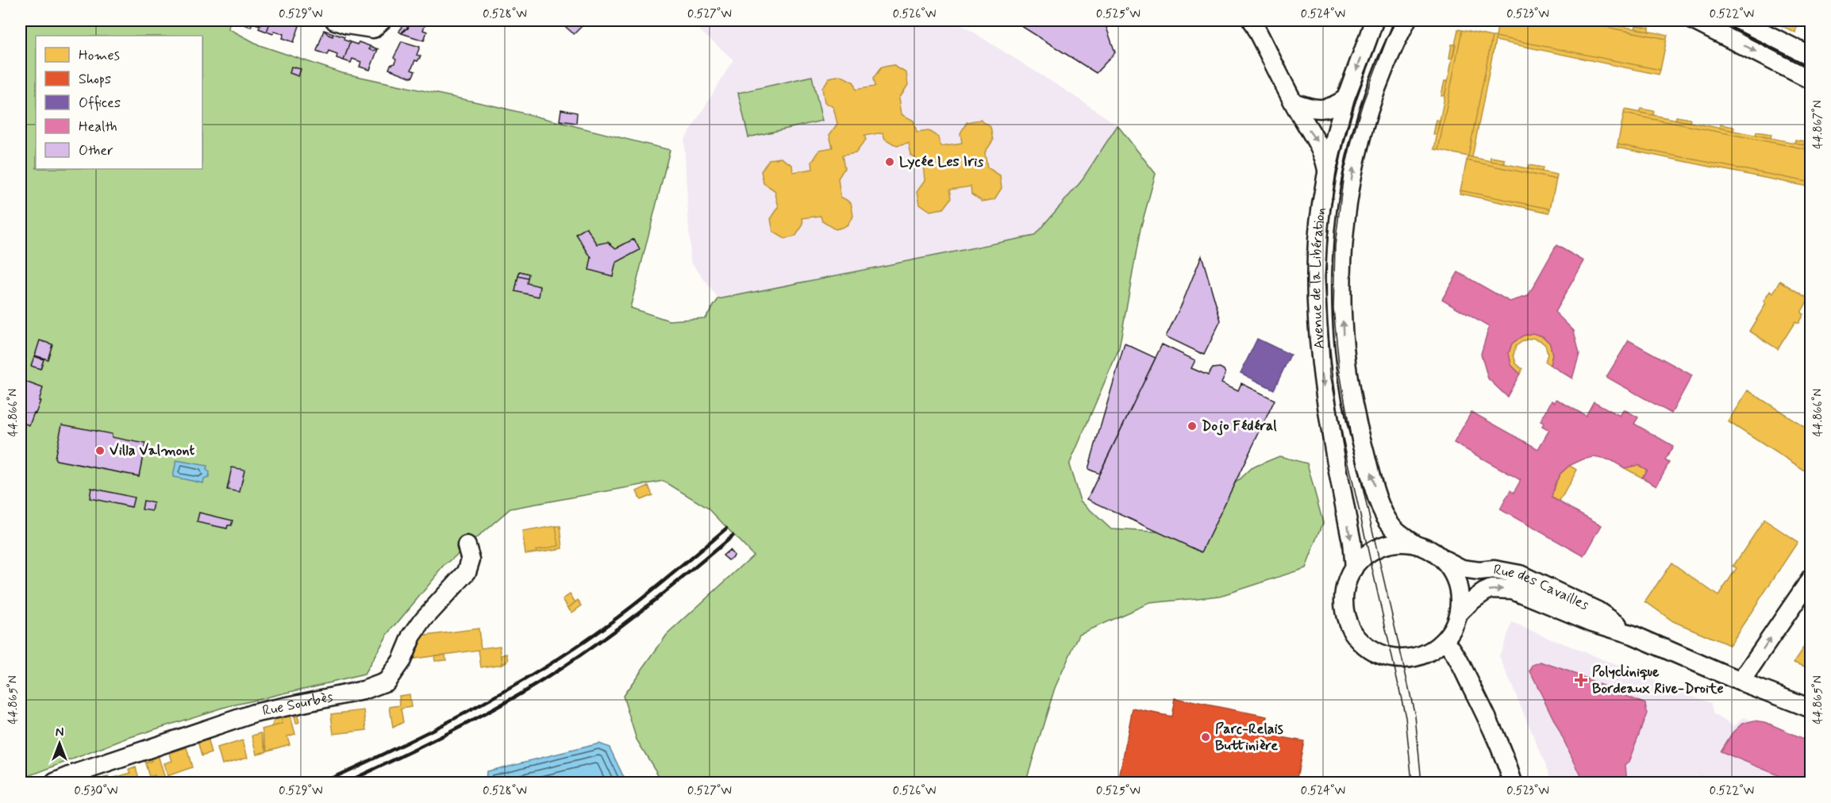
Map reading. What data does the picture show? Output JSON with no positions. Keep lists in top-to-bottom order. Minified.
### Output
{"streets":{"street":["Avenue de la Libération","Rue des Cavailles","Rue Sourbès"]},"crossings":[["Avenue de la Libération","Rue des Cavailles"]],"places":{"other":["Lycée Les Iris","Dojo Fédéral","Villa Valmont","Parc-Relais Buttinière"],"health":["Polyclinique Bordeaux Rive-Droite"]},"legend":["Homes","Shops","Offices","Health","Other"],"north":"top","coordinates":["0.529°W","0.528°W","0.527°W","0.526°W","0.525°W","0.524°W","0.523°W","0.522°W","44.867°N","44.866°N","44.865°N","0.530°W"]}
